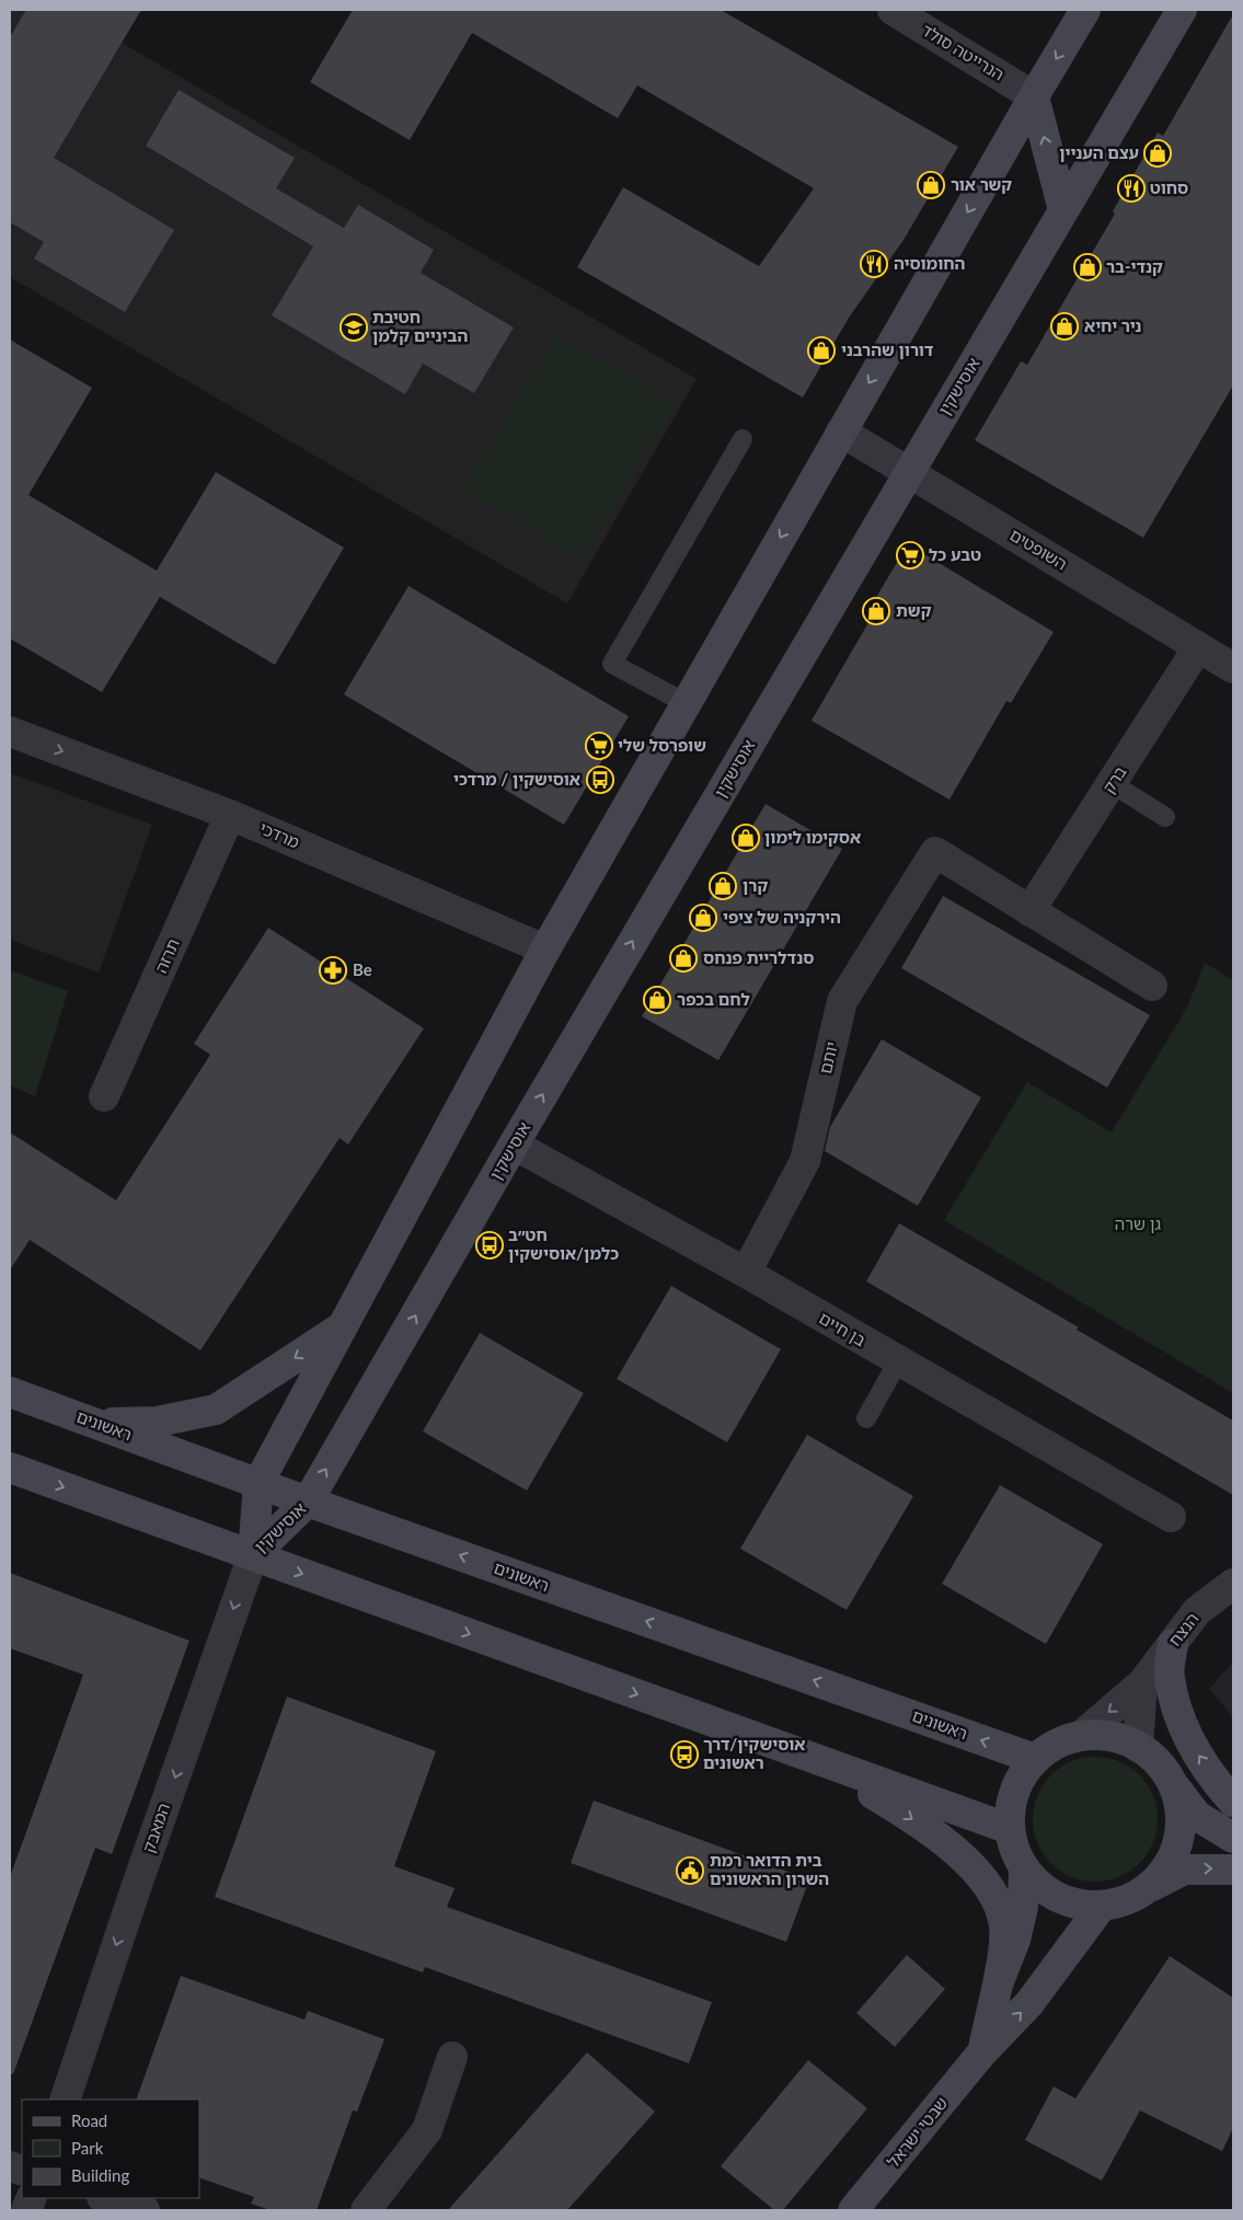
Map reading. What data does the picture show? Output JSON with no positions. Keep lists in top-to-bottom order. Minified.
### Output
{"streets":{"street":["הנרייטה סולד","אוסישקין","השופטים","ברק","מרדכי","תרזה","יותם","בן חיים","ראשונים","הנצח","המאבק","שבטי ישראל"]},"crossings":[["הנרייטה סולד","אוסישקין"],["אוסישקין","השופטים"],["אוסישקין","מרדכי"],["אוסישקין","בן חיים"],["אוסישקין","ראשונים"],["אוסישקין","המאבק"],["השופטים","ברק"],["ברק","יותם"],["מרדכי","תרזה"],["יותם","בן חיים"],["ראשונים","הנצח"],["ראשונים","שבטי ישראל"],["הנצח","שבטי ישראל"]],"one_way":["מרדכי","הנצח","המאבק"],"parks":["גן שרה"],"places":{"shop":["עצם העניין","קשר אור","קנדי-בר","ניר יחיא","דורון שהרבני","קשת","אסקימו לימון","קרן","הירקניה של ציפי","סנדלריית פנחס","לחם בכפר"],"restaurant":["סחוט","החומוסיה"],"school or university":["חטיבת הביניים קלמן"],"supermarket":["טבע כל","שופרסל שלי"],"bus stop":["אוסישקין / מרדכי","חט״ב כלמן/אוסישקין","אוסישקין/דרך ראשונים"],"pharmacy":["Be"],"public building":["בית הדואר רמת השרון הראשונים"]},"legend":["Road","Park","Building"]}
